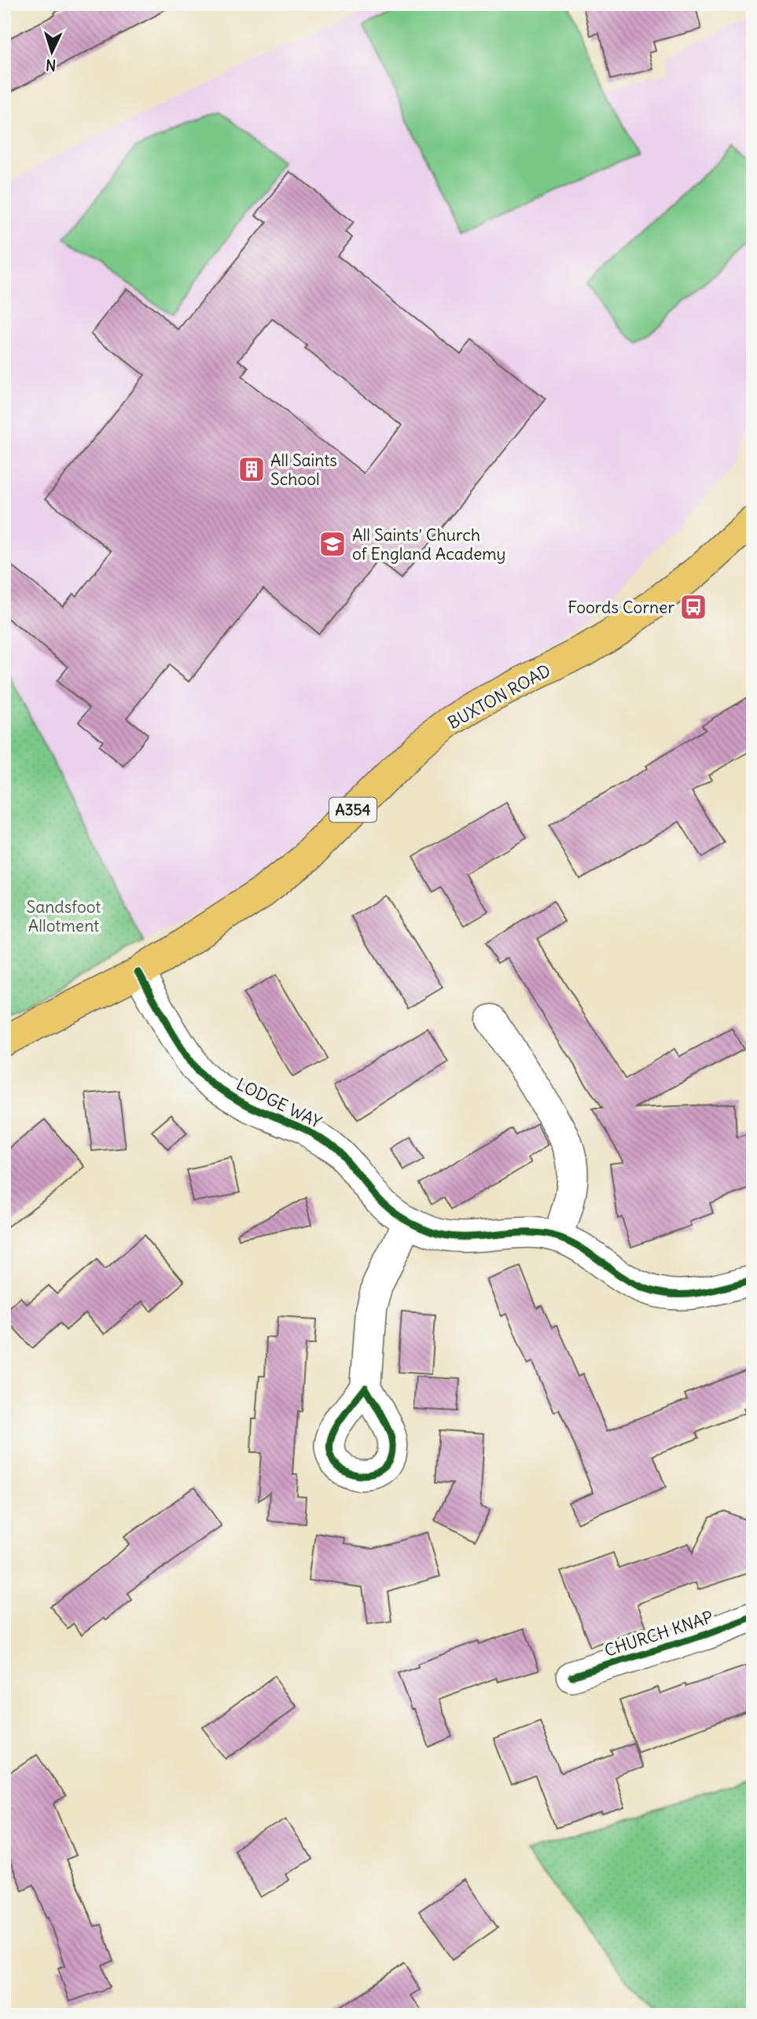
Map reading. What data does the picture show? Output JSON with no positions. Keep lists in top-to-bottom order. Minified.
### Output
{"streets":{"highway":["BUXTON ROAD","A354"],"street":["LODGE WAY","CHURCH KNAP"]},"crossings":[["BUXTON ROAD","LODGE WAY"]],"parks":["Sandsfoot Allotment"],"places":{"building":["All Saints School"],"school or university":["All Saints' Church of England Academy"],"bus stop":["Foords Corner"]},"north":"bottom"}
